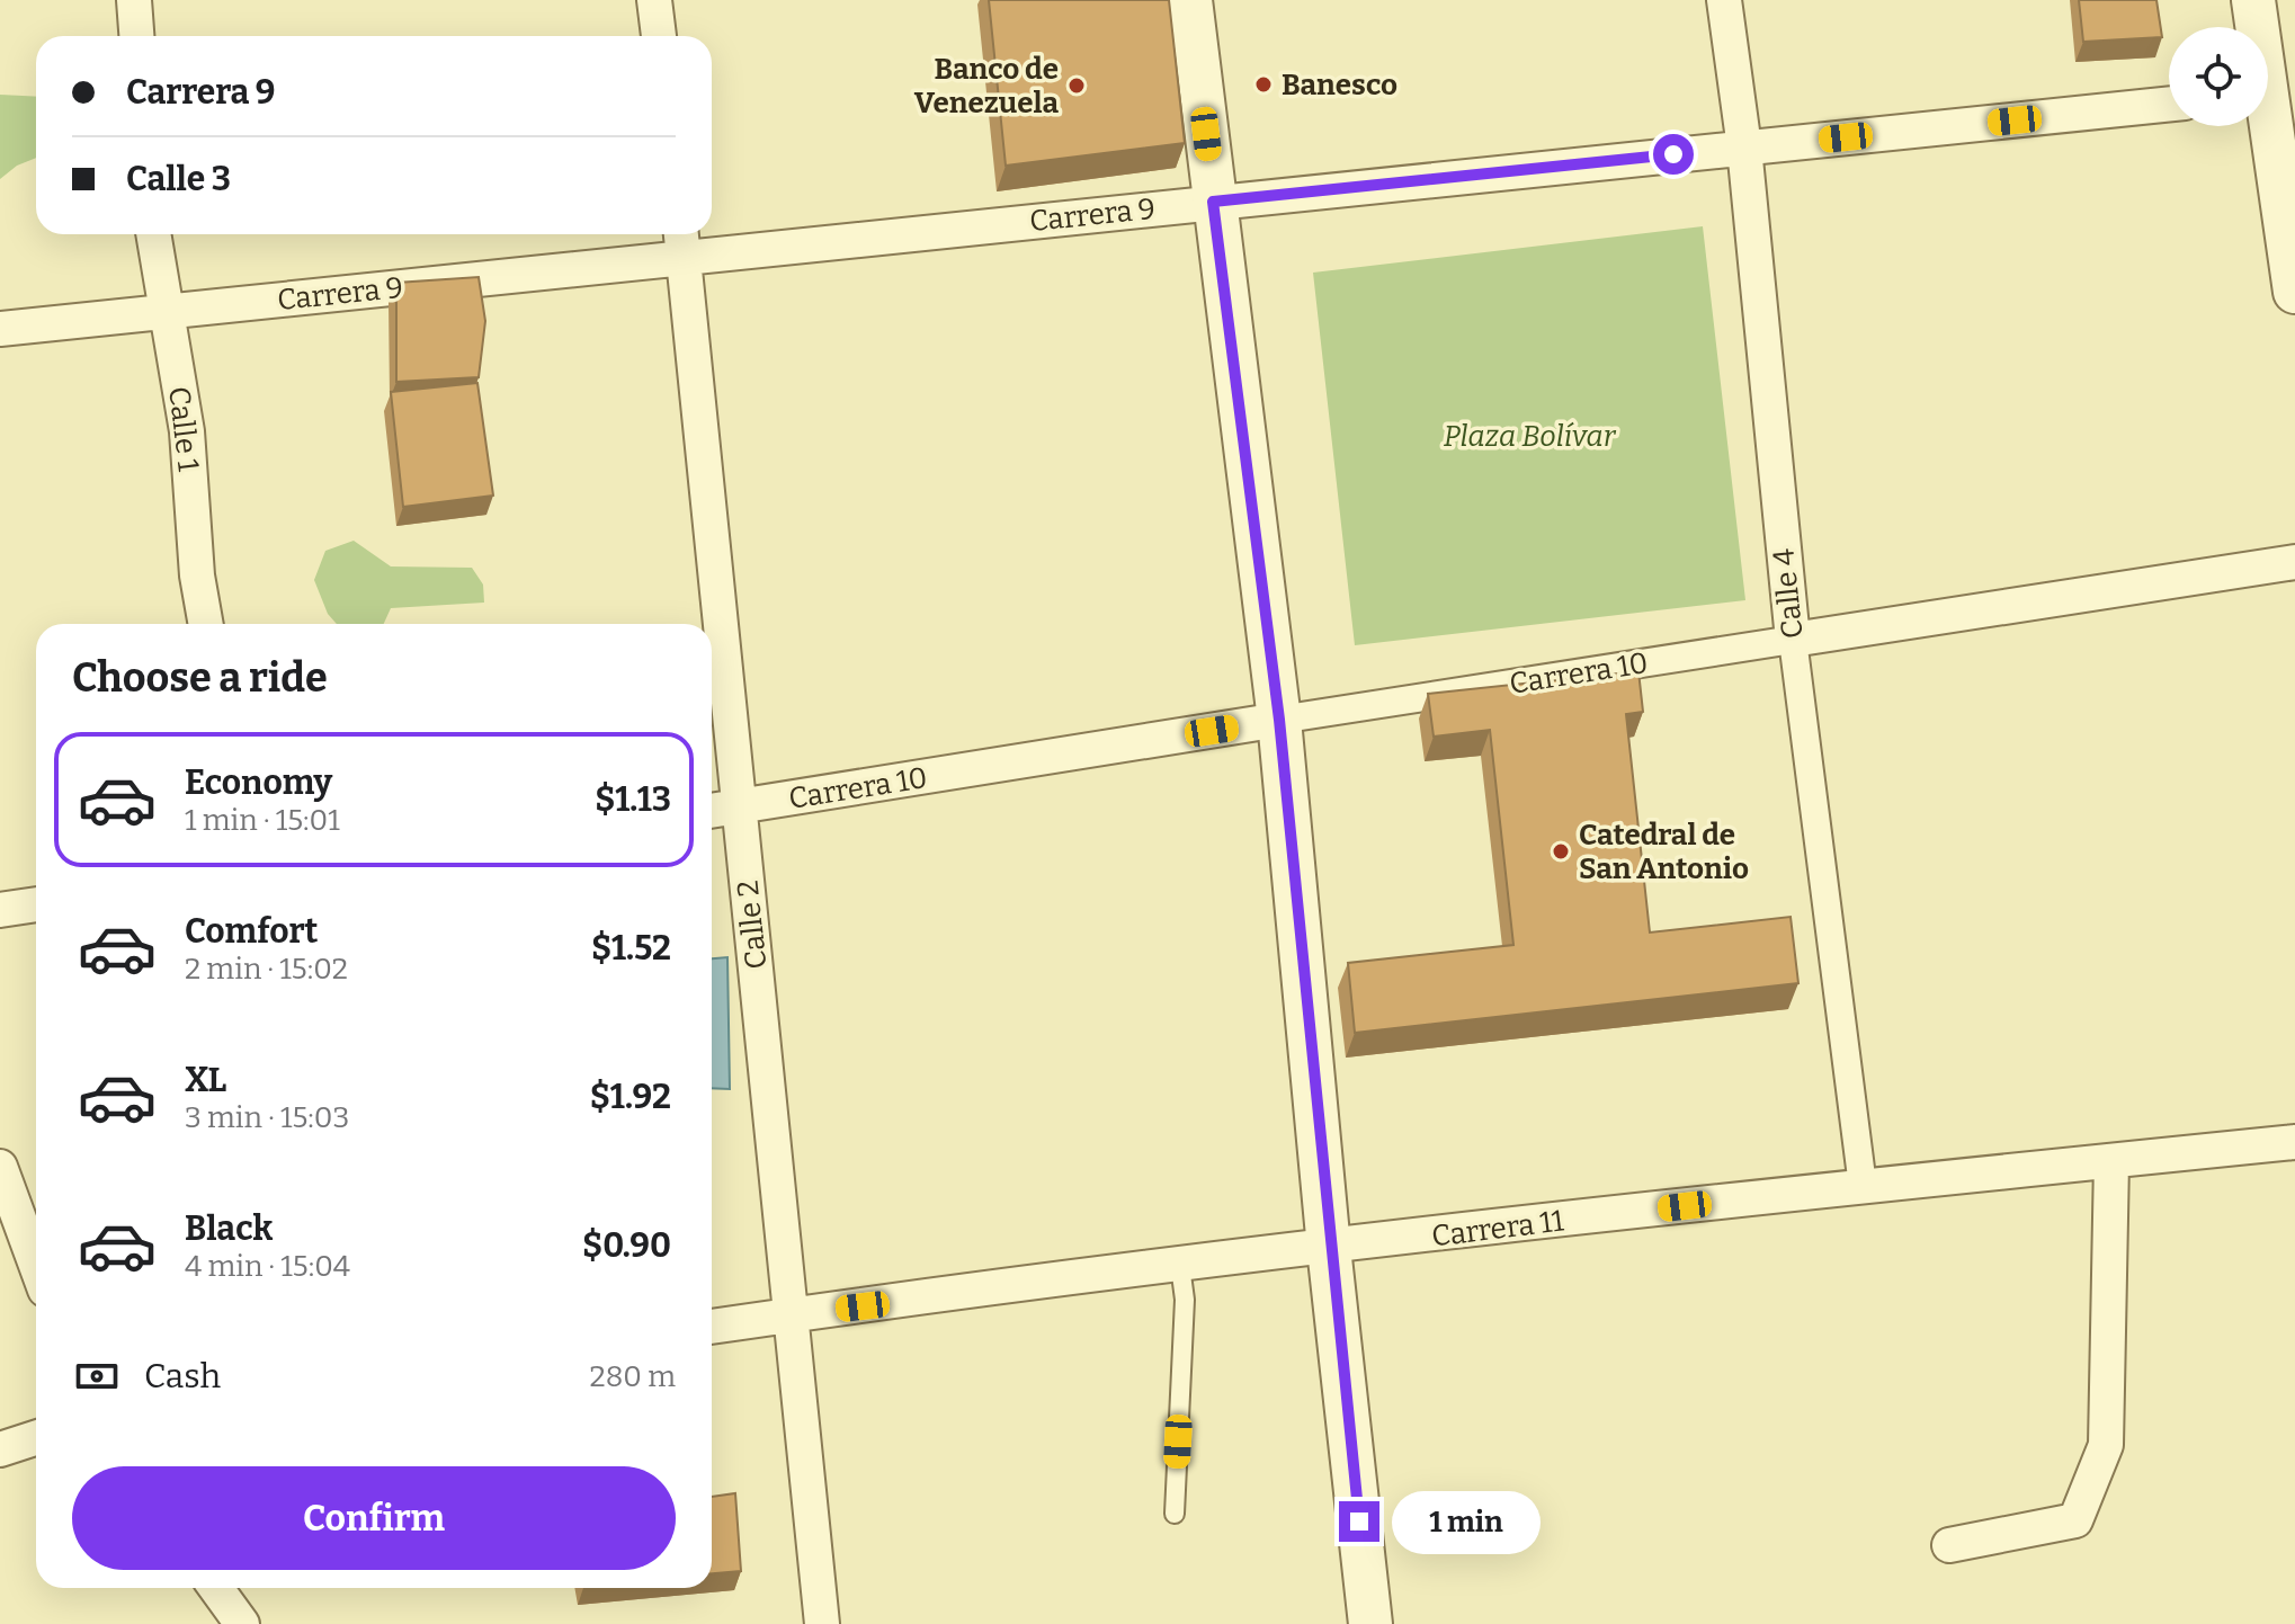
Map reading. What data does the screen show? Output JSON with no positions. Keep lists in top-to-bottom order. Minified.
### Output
{"streets":{"street":["Carrera 9","Calle 1","Calle 4","Carrera 10","Calle 2","Carrera 11"]},"crossings":[["Carrera 9","Calle 1"],["Carrera 9","Calle 4"],["Carrera 9","Calle 2"],["Calle 4","Carrera 10"],["Calle 4","Carrera 11"],["Carrera 10","Calle 2"],["Calle 2","Carrera 11"]],"parks":["Plaza Bolívar"],"places":["Banesco","Banco de Venezuela","Catedral de San Antonio"],"page":{"banner":["Carrera 9","Calle 3"],"heading":"Choose a ride","list":[{"name":"Economy","note":"1 min · 15:01","value":"$1.13"},{"name":"Comfort","note":"2 min · 15:02","value":"$1.52"},{"name":"XL","note":"3 min · 15:03","value":"$1.92"},{"name":"Black","note":"4 min · 15:04","value":"$0.90"}],"pay":["Cash","280 m"],"buttons":"Confirm","bubble":"1 min"}}
